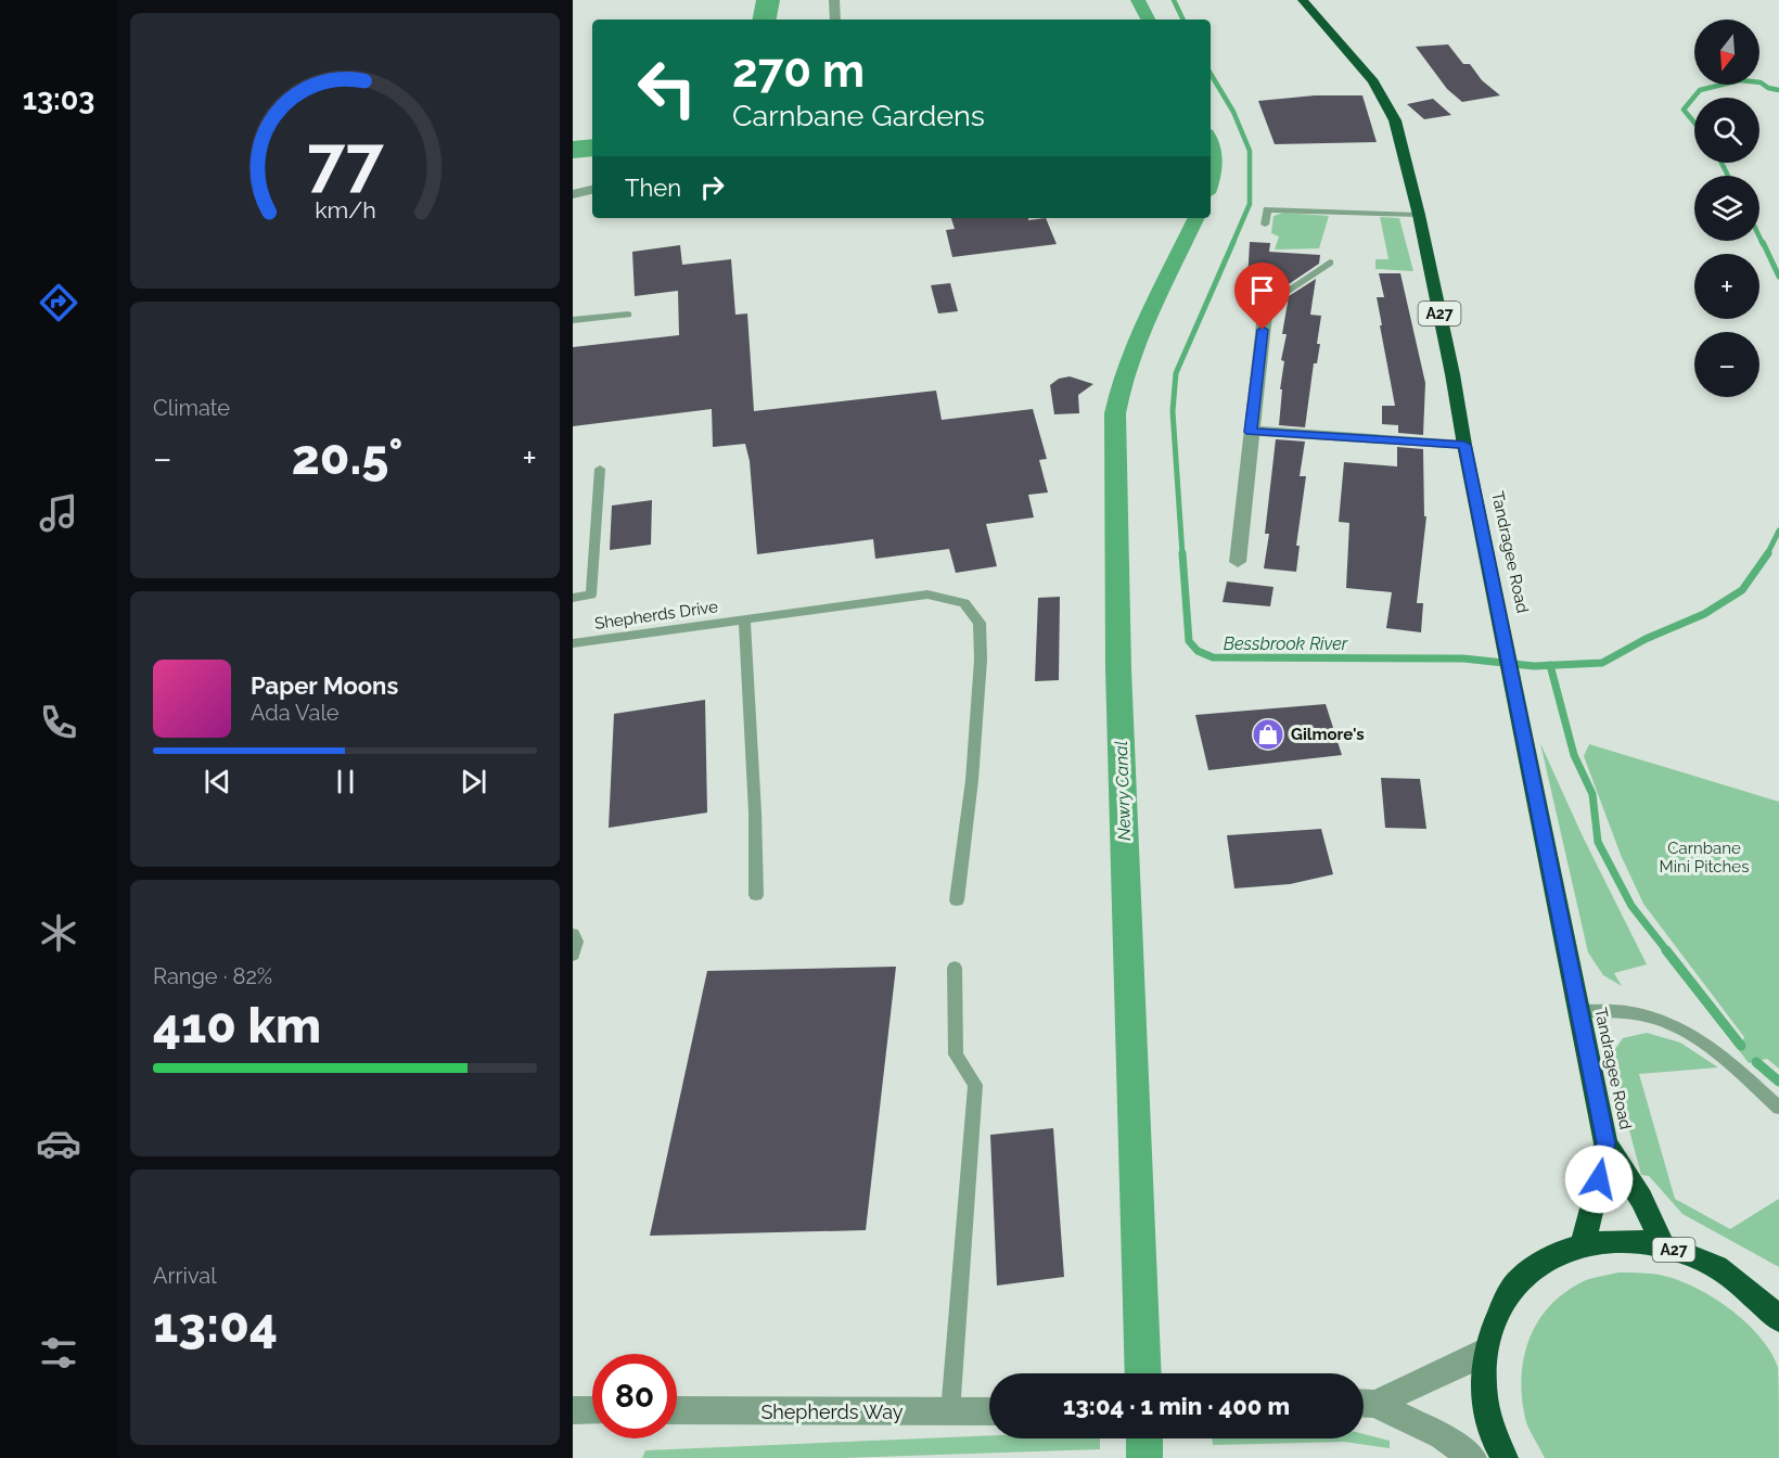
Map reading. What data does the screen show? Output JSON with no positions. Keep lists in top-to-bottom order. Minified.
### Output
{"streets":{"highway":["A27","Tandragee Road"],"street":["Shepherds Way"],"lane":["Shepherds Drive"]},"crossings":[["A27","Tandragee Road"]],"water":["Bessbrook River","Newry Canal"],"parks":["Carnbane Mini Pitches"],"places":{"shop":["Gilmore's"]},"north":"bottom","page":{"tabs":"13:03","map_buttons":["+","−"],"turn":["270 m","Carnbane Gardens"],"then":"Then","tile":["Climate",["Range · 82%","410 km"],["Arrival","13:04"]],"heat":["−","20.5°","+"],"song":["Paper Moons","Ada Vale"],"limit":"80","trip":"13:04 · 1 min · 400 m","gauge":["77","km/h"]}}
